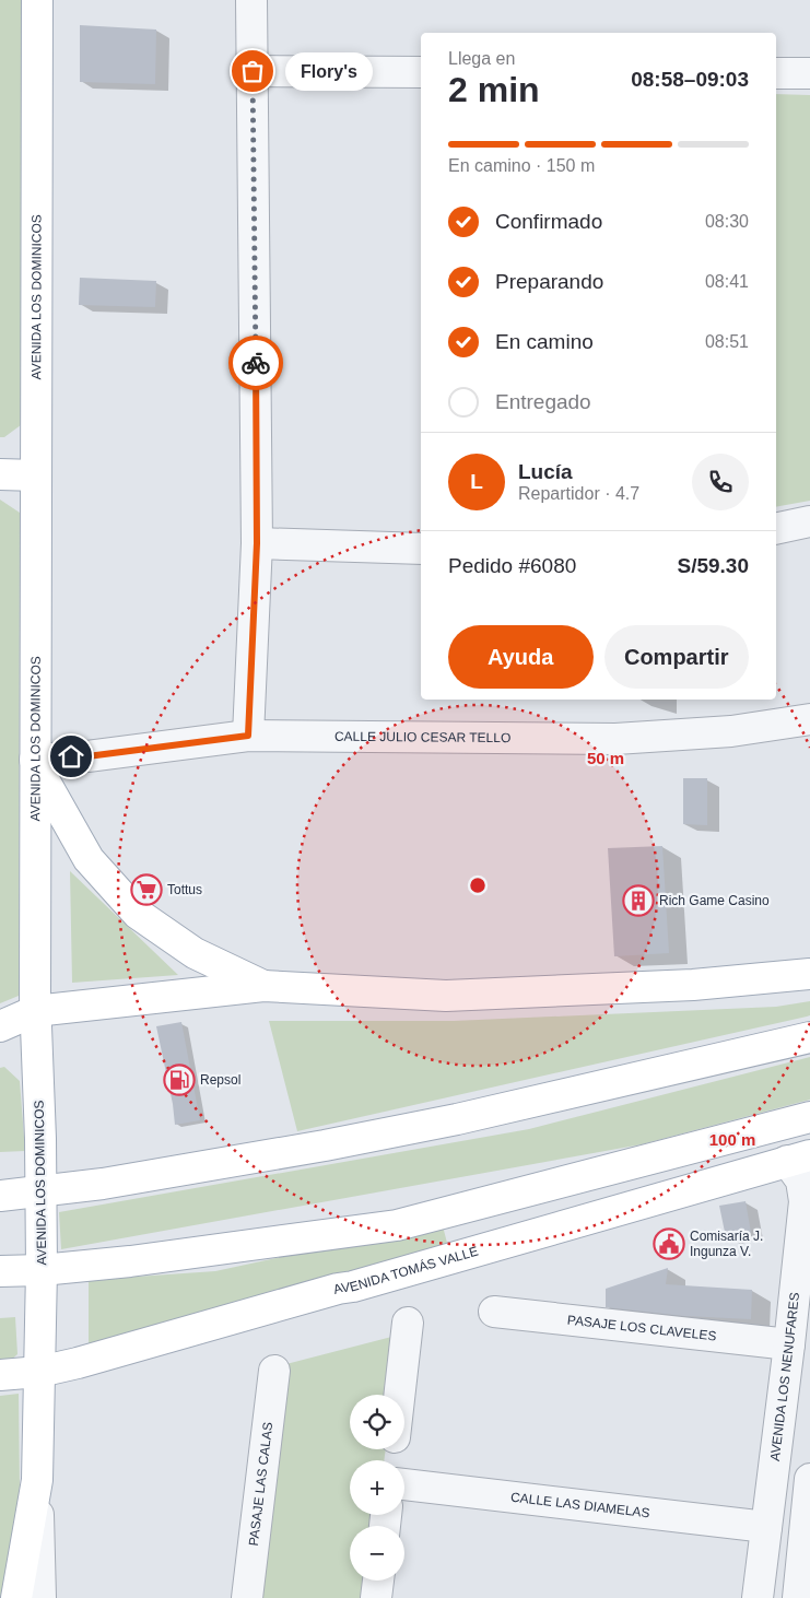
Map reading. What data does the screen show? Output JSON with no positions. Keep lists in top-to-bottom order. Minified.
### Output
{"streets":{"main road":["AVENIDA LOS DOMINICOS","AVENIDA TOMÁS VALLE"],"street":["CALLE JULIO CESAR TELLO","PASAJE LOS CLAVELES","AVENIDA LOS NENUFARES","PASAJE LAS CALAS","CALLE LAS DIAMELAS"]},"crossings":[["AVENIDA LOS DOMINICOS","CALLE JULIO CESAR TELLO"],["AVENIDA LOS DOMINICOS","AVENIDA TOMÁS VALLE"],["AVENIDA TOMÁS VALLE","AVENIDA LOS NENUFARES"],["PASAJE LOS CLAVELES","AVENIDA LOS NENUFARES"],["AVENIDA LOS NENUFARES","CALLE LAS DIAMELAS"]],"places":{"other":["Flory's"],"supermarket":["Tottus"],"building":["Rich Game Casino"],"fuel station":["Repsol"],"public building":["Comisaría J. Ingunza V."]},"page":{"heading":["2 min","Llega en","08:58–09:03"],"panel":["Lucía","Repartidor · 4.7","Pedido #6080","S/59.30"],"bubble":"Flory's","bar":"En camino · 150 m","list":[["Confirmado","08:30"],["Preparando","08:41"],["En camino","08:51"],"Entregado"],"round":"L","buttons":["Ayuda","Compartir"],"map_buttons":["+","−"]},"rings":["50 m","100 m"]}
